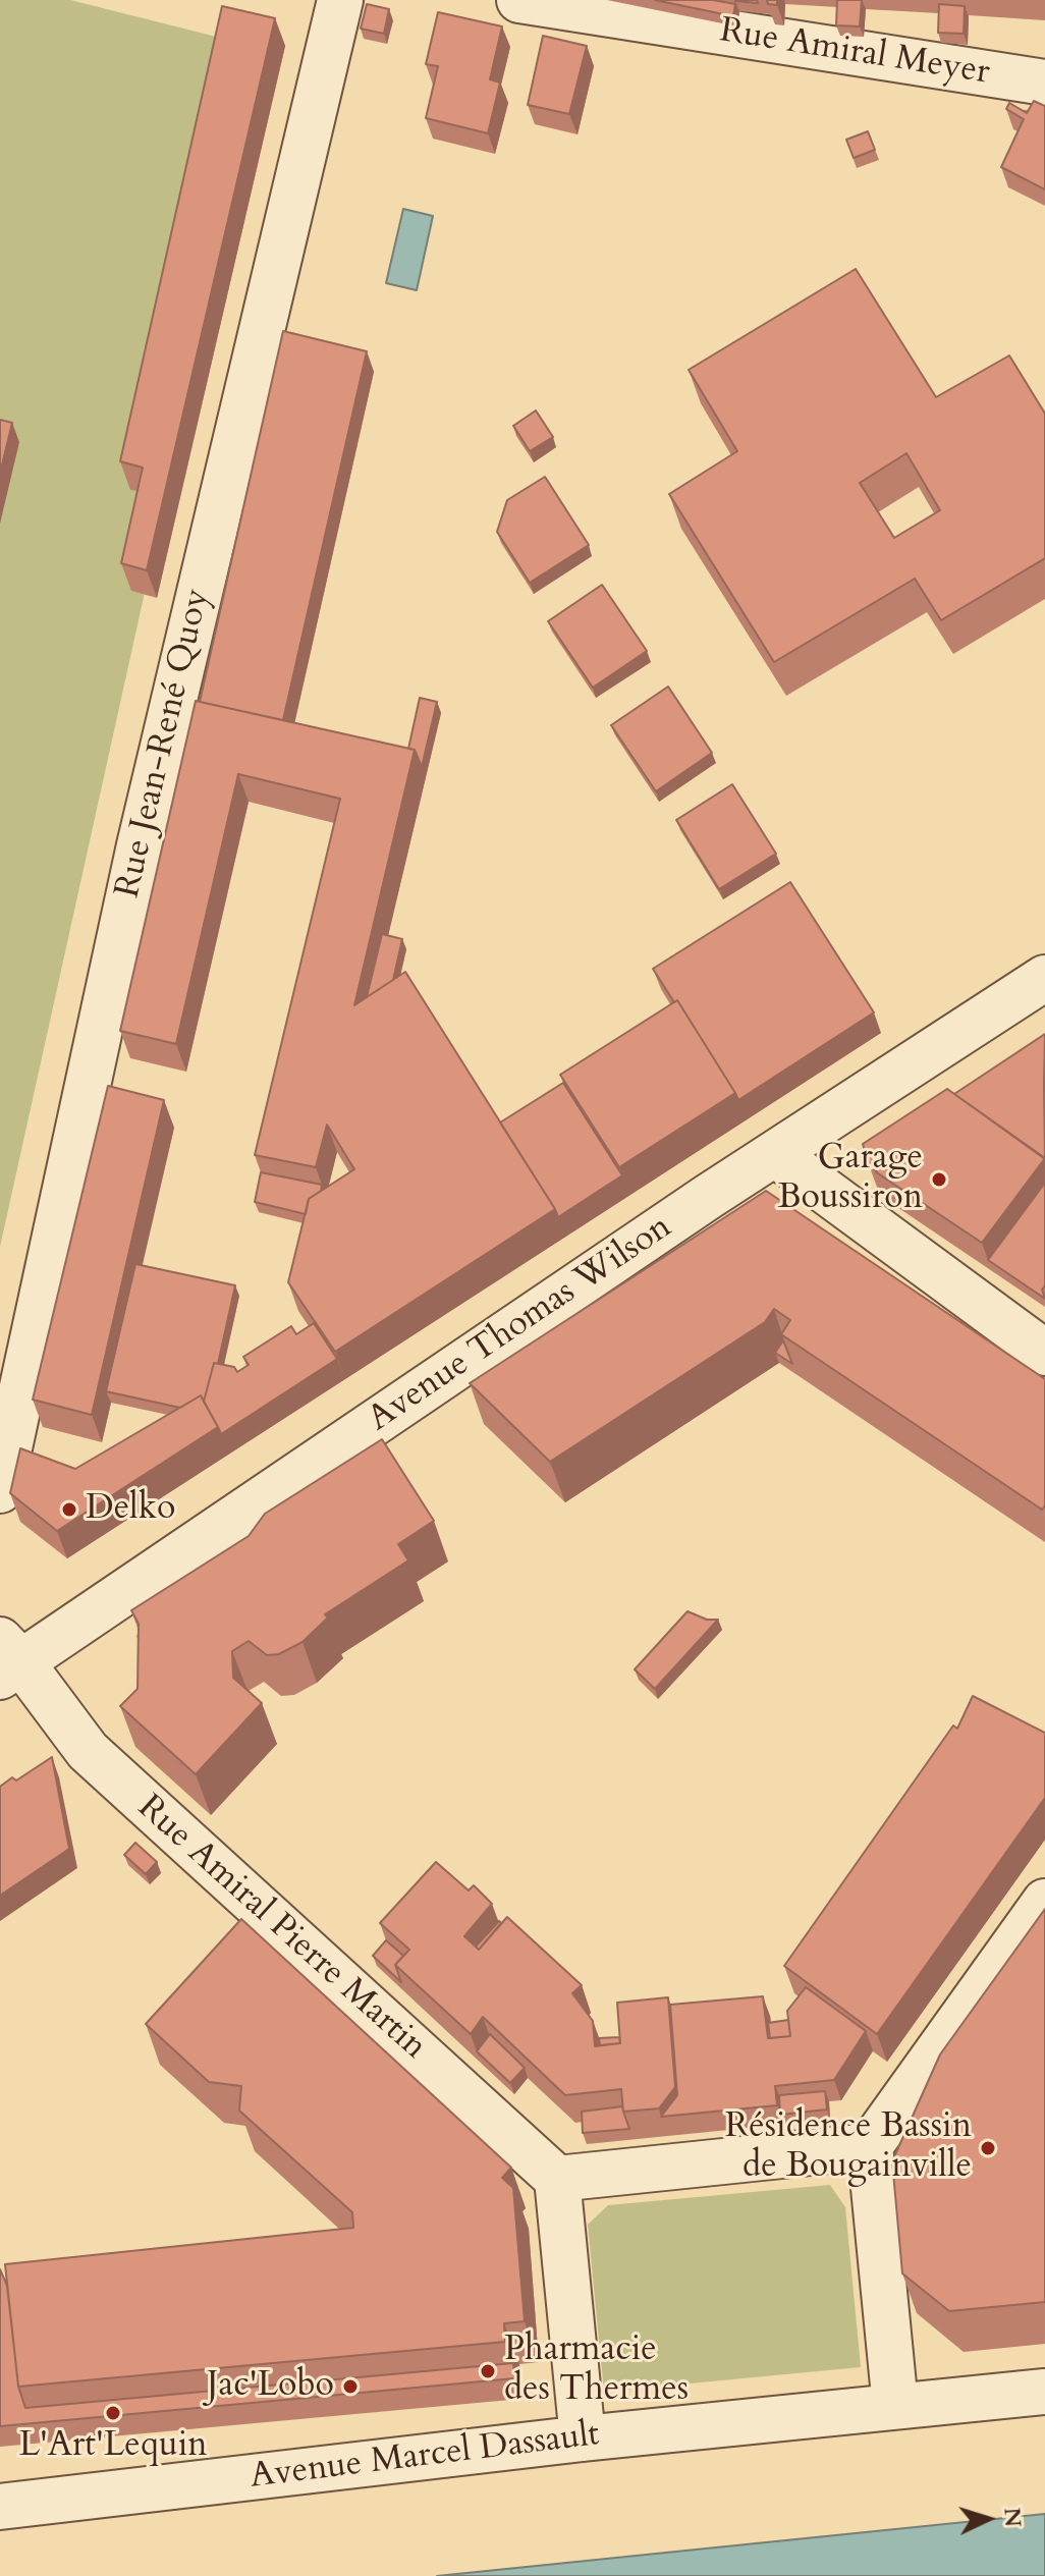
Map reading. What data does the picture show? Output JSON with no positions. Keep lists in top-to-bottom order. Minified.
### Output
{"streets":{"street":["Rue Amiral Meyer","Rue Jean-René Quoy","Avenue Thomas Wilson","Rue Amiral Pierre Martin","Avenue Marcel Dassault"]},"crossings":[["Avenue Thomas Wilson","Rue Amiral Pierre Martin"]],"places":["Garage Boussiron","Delko","Résidence Bassin de Bougainville","Pharmacie des Thermes","Jac'Lobo","L'Art'Lequin"],"north":"right"}
